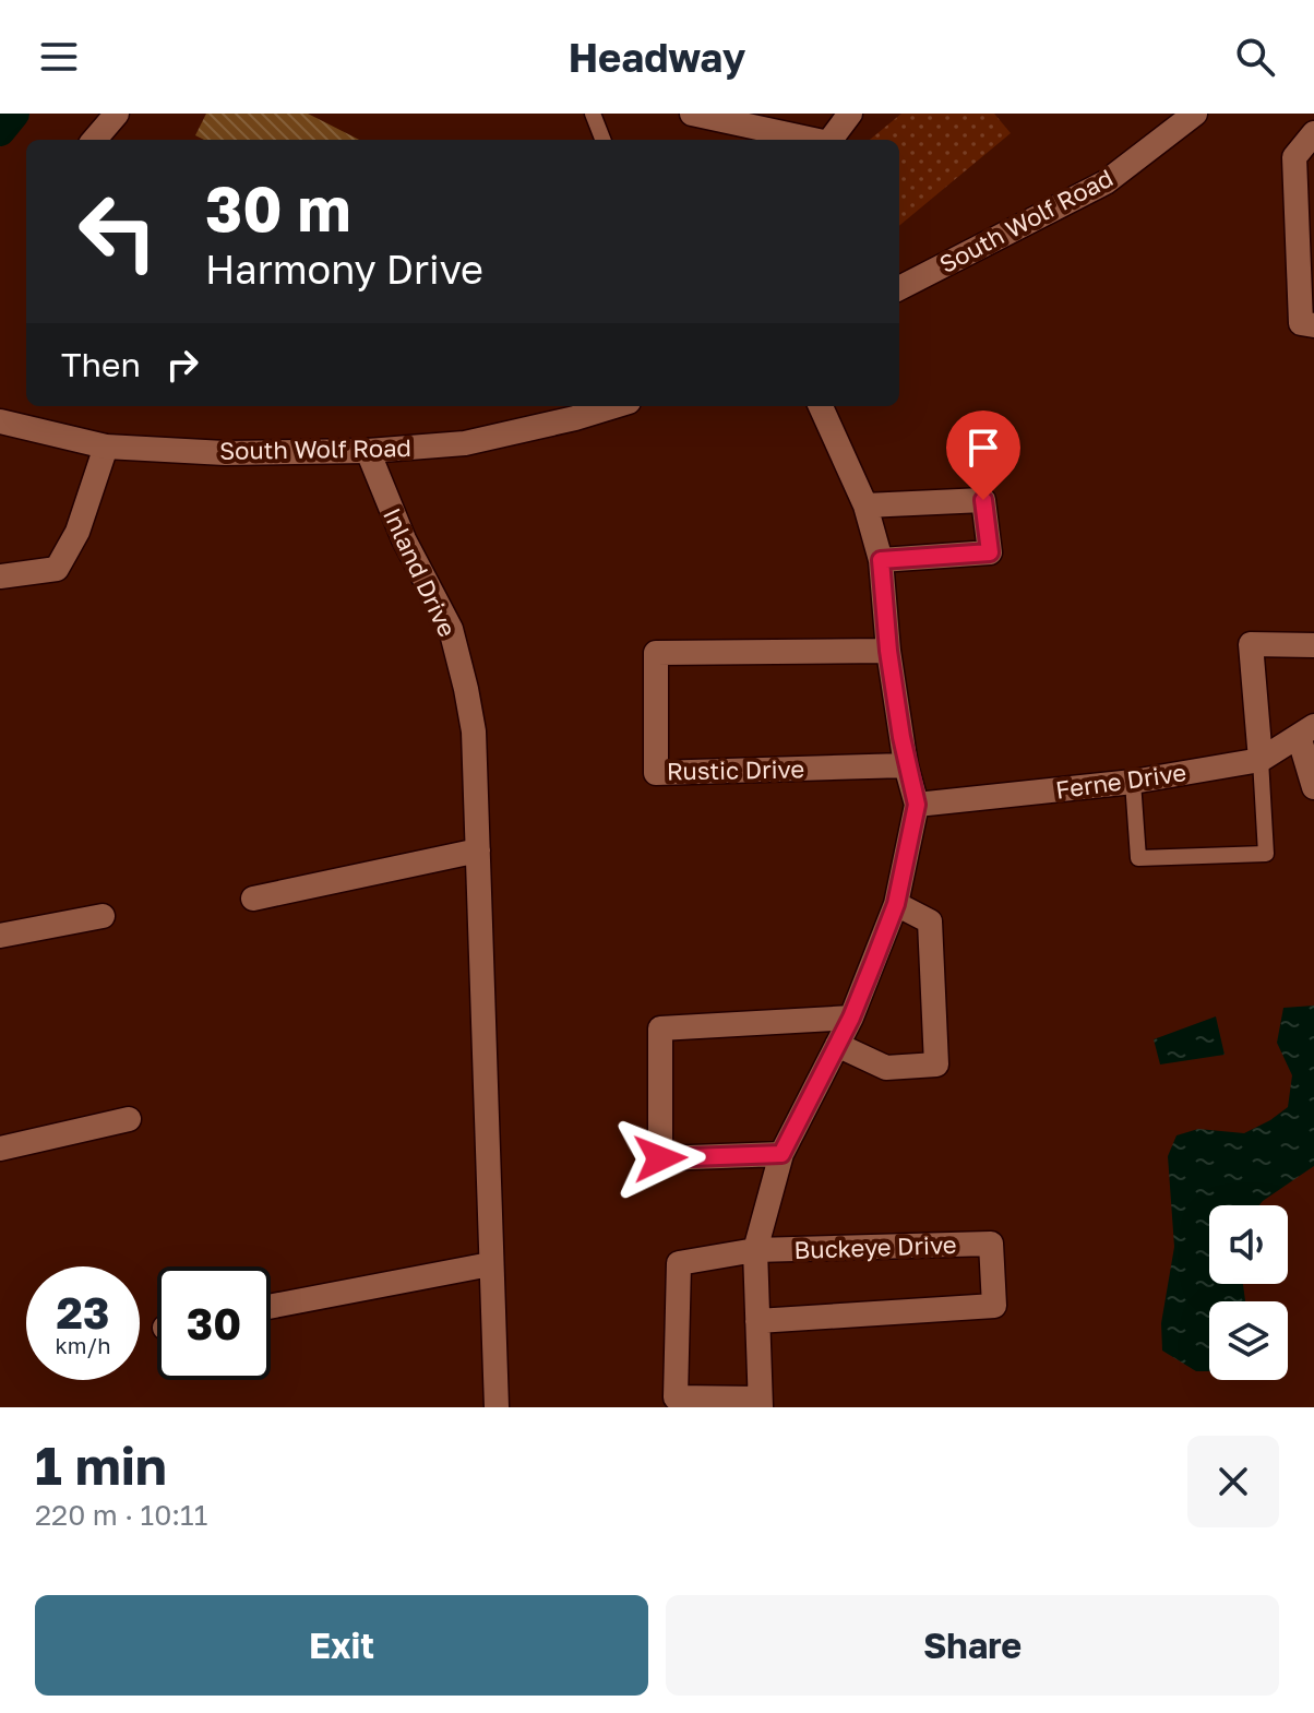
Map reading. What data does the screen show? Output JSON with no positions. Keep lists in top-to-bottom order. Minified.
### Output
{"streets":{"street":["South Wolf Road","Inland Drive","Rustic Drive","Ferne Drive","Buckeye Drive"]},"crossings":[["South Wolf Road","Inland Drive"]],"page":{"header":"Headway","turn":["30 m","Harmony Drive"],"then":"Then","speed":"23 km/h","limit":"30","heading":["1 min","220 m · 10:11"],"buttons":["Exit","Share"]}}
